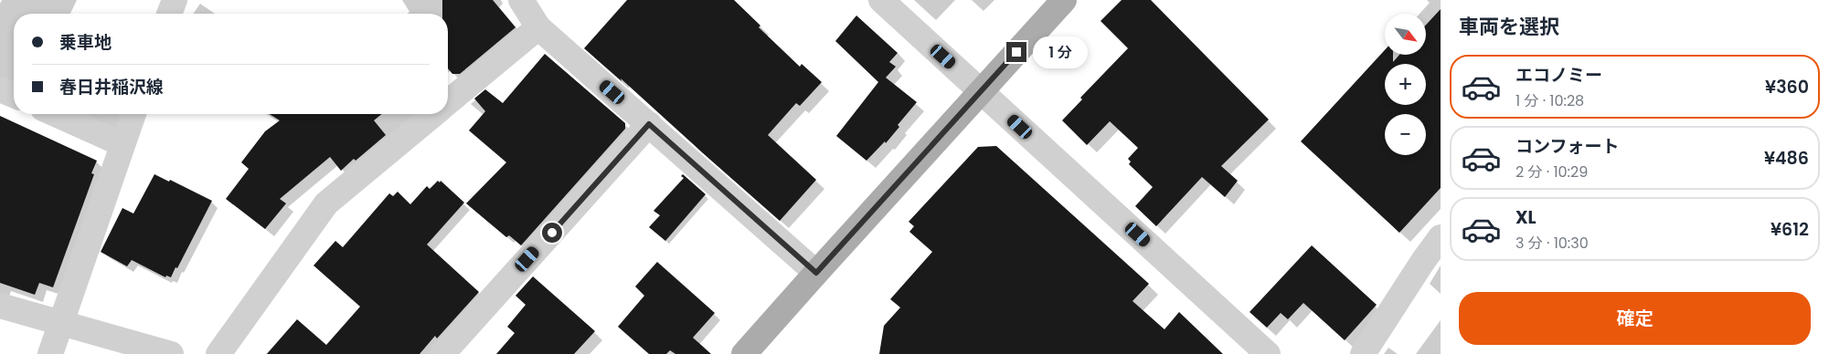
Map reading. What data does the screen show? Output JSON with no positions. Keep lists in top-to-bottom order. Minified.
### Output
{"north":"bottom right","page":{"heading":"車両を選択","map_buttons":["+","−"],"banner":["乗車地","春日井稲沢線"],"bubble":"1 分","list":[{"name":"エコノミー","note":"1 分 · 10:28","value":"¥360"},{"name":"コンフォート","note":"2 分 · 10:29","value":"¥486"},{"name":"XL","note":"3 分 · 10:30","value":"¥612"}],"buttons":"確定"}}
